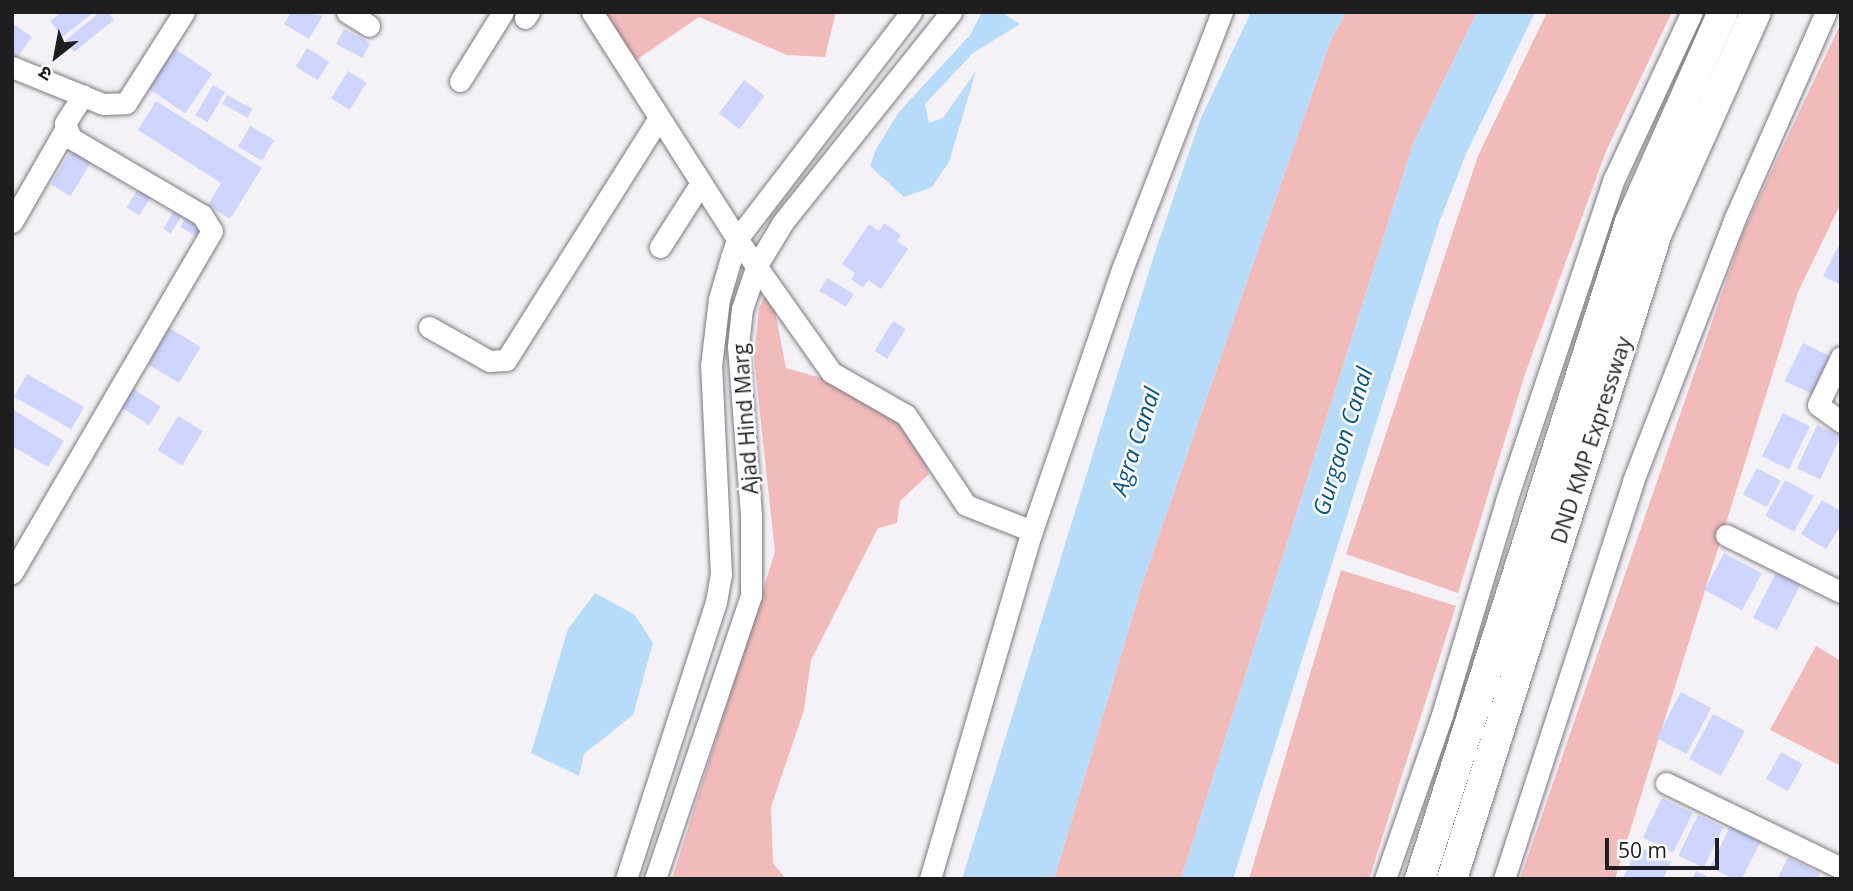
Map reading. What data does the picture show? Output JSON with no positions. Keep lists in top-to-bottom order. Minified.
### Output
{"streets":{"highway":["DND KMP Expressway"],"street":["Ajad Hind Marg"]},"water":["Agra Canal","Gurgaon Canal"],"scale_bar":"50 m","north":"bottom left"}
